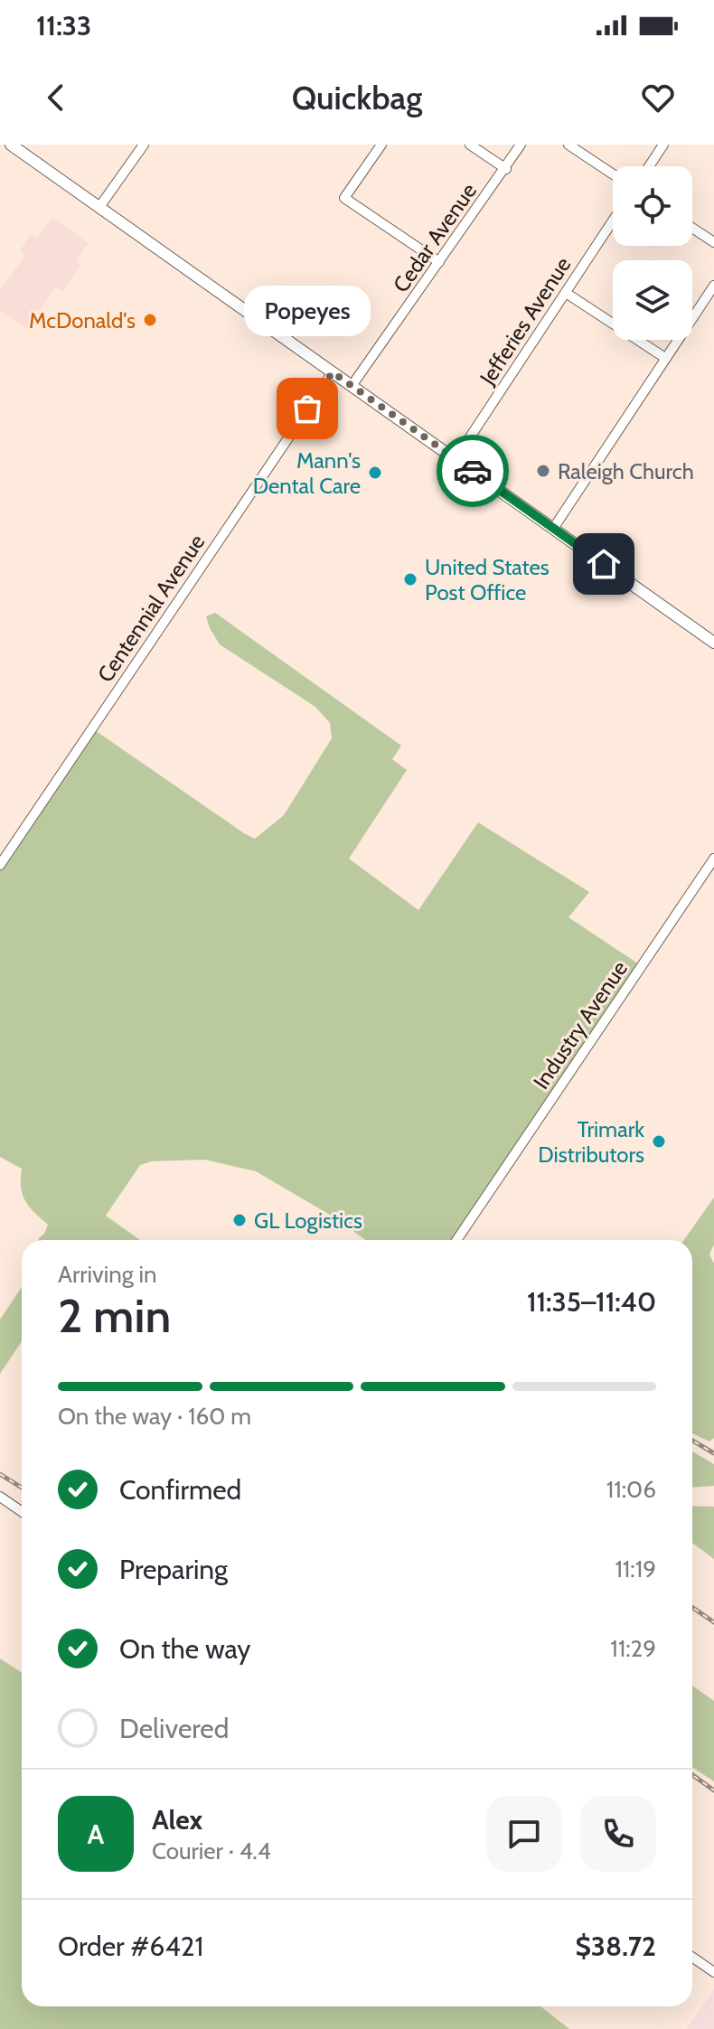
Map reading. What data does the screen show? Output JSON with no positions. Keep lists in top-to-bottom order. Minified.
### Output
{"streets":{"street":["Cedar Avenue","Jefferies Avenue","Centennial Avenue","Industry Avenue"]},"places":["McDonald's","Popeyes","Raleigh Church","Mann's Dental Care","United States Post Office","Trimark Distributors","GL Logistics"],"page":{"status":"11:33","header":"Quickbag","bubble":"Popeyes","heading":["2 min","Arriving in","11:35–11:40"],"panel":["Alex","Courier · 4.4","Order #6421","$38.72"],"bar":"On the way · 160 m","list":[["Confirmed","11:06"],["Preparing","11:19"],["On the way","11:29"],"Delivered"],"round":"A"}}
